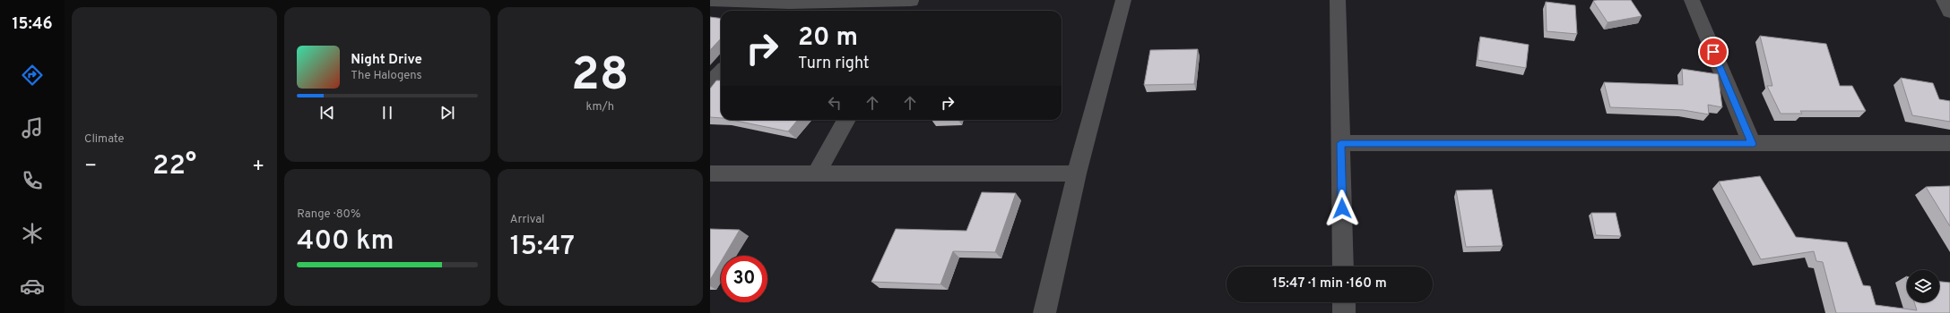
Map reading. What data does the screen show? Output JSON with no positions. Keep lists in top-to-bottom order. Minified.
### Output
{"page":{"tabs":"15:46","tile":["Climate",["28","km/h"],["Range · 80%","400 km"],["Arrival","15:47"]],"turn":["20 m","Turn right"],"song":["Night Drive","The Halogens"],"heat":["−","22°","+"],"limit":"30","trip":"15:47 · 1 min · 160 m"}}
